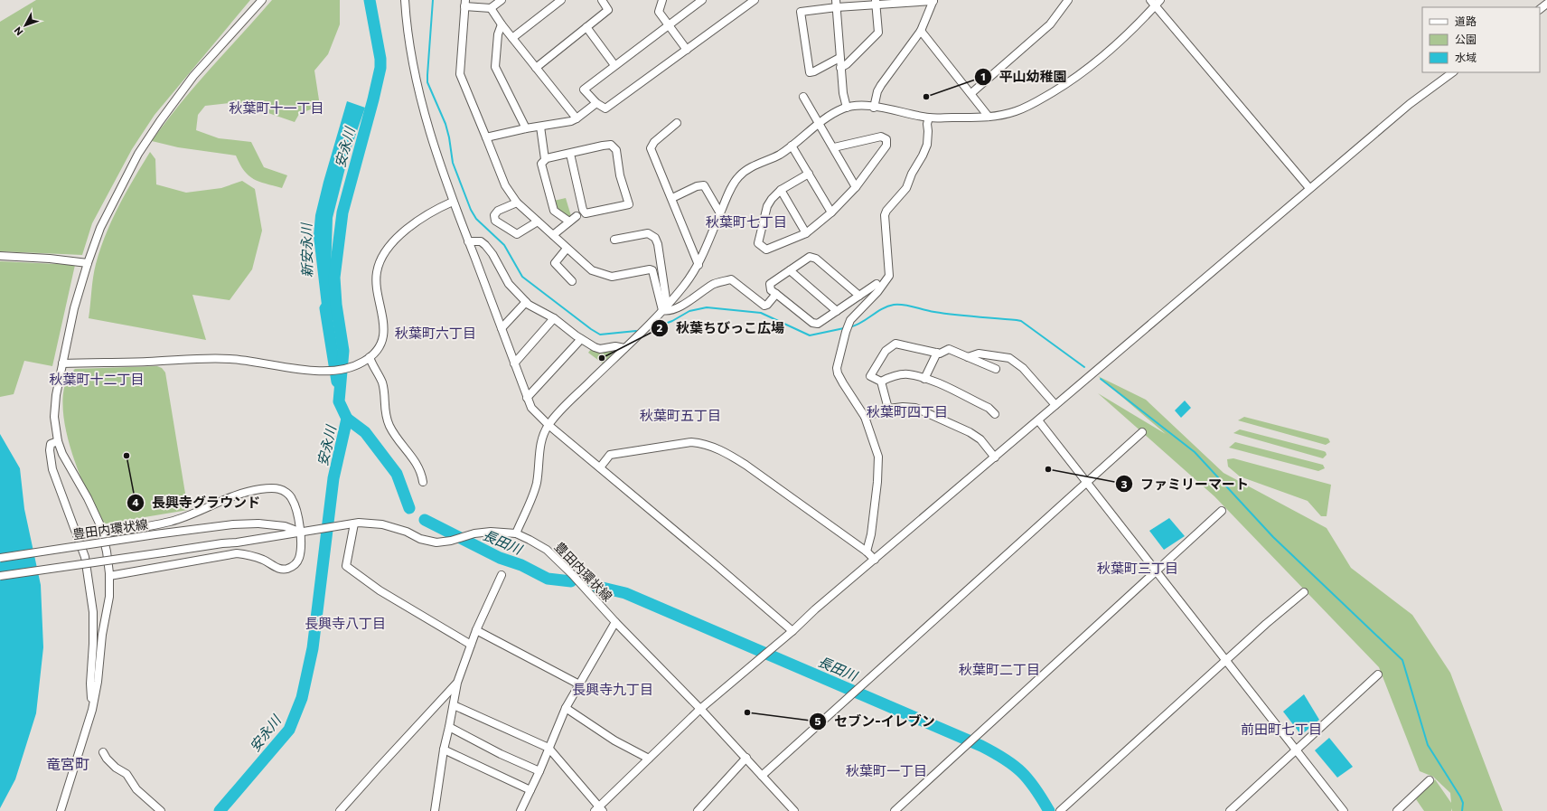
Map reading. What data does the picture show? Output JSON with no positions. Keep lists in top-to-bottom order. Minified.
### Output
{"streets":{"street":["豊田内環状線"]},"districts":["秋葉町十一丁目","秋葉町七丁目","秋葉町六丁目","秋葉町十二丁目","秋葉町四丁目","秋葉町五丁目","秋葉町三丁目","長興寺八丁目","秋葉町二丁目","長興寺九丁目","前田町七丁目","竜宮町","秋葉町一丁目"],"water":["安永川","新安永川","長田川"],"places":["平山幼稚園","秋葉ちびっこ広場","長興寺グラウンド","ファミリーマート","セブン-イレブン"],"legend":["道路","公園","水域"],"north":"bottom left"}
